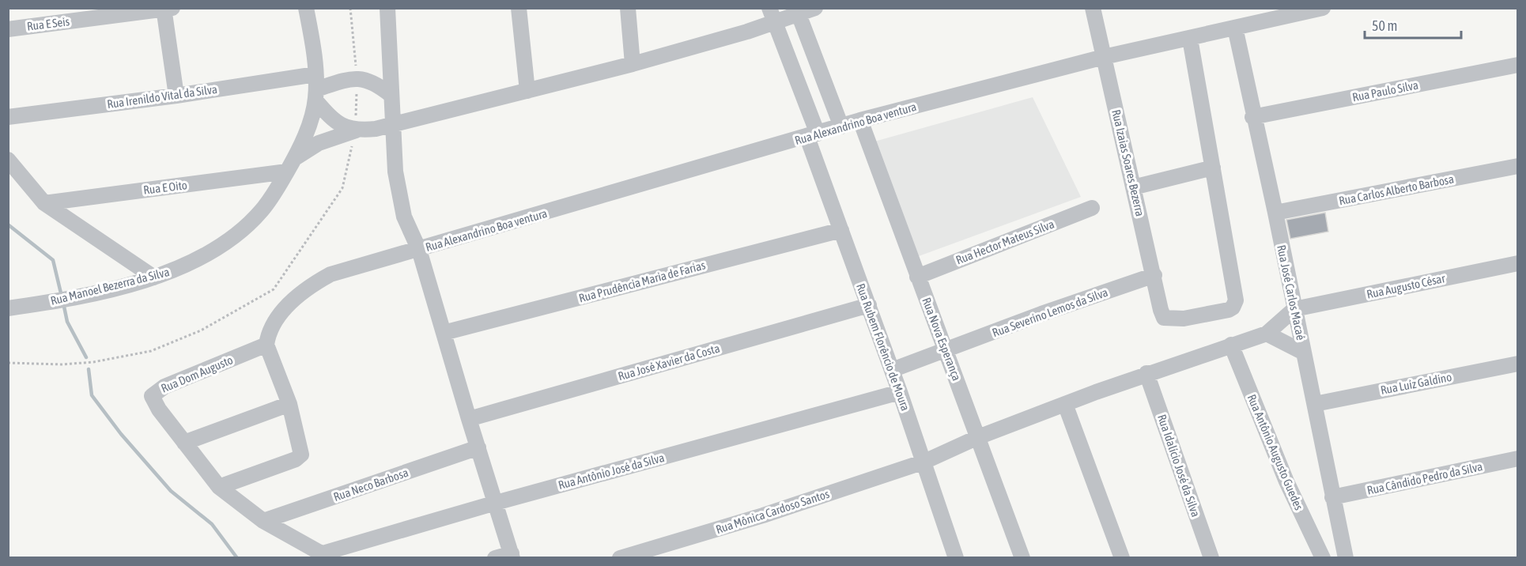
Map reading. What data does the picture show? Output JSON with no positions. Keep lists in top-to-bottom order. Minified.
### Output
{"streets":{"street":["Rua E Seis","Rua Paulo Silva","Rua Irenildo Vital da Silva","Rua Alexandrino Boa ventura","Rua Izaias Soares Bezerra","Rua E Oito","Rua Carlos Alberto Barbosa","Rua Hector Mateus Silva","Rua Prudência Maria de Farias","Rua Manoel Bezerra da Silva","Rua Augusto César","Rua José Carlos Macaé","Rua Severino Lemos da Silva","Rua Nova Esperança","Rua Rubem Florêncio de Moura","Rua José Xavier da Costa","Rua Dom Augusto","Rua Luíz Galdino","Rua Antônio Augusto Guedes","Rua Idalício José da Silva","Rua Antônio José da Silva","Rua Cândido Pedro da Silva","Rua Neco Barbosa","Rua Mônica Cardoso Santos"]},"crossings":[["Rua Paulo Silva","Rua José Carlos Macaé"],["Rua Irenildo Vital da Silva","Rua Manoel Bezerra da Silva"],["Rua Alexandrino Boa ventura","Rua Izaias Soares Bezerra"],["Rua Alexandrino Boa ventura","Rua José Carlos Macaé"],["Rua Alexandrino Boa ventura","Rua Nova Esperança"],["Rua Alexandrino Boa ventura","Rua Rubem Florêncio de Moura"],["Rua Alexandrino Boa ventura","Rua Dom Augusto"],["Rua Izaias Soares Bezerra","Rua Severino Lemos da Silva"],["Rua E Oito","Rua Manoel Bezerra da Silva"],["Rua Carlos Alberto Barbosa","Rua José Carlos Macaé"],["Rua Hector Mateus Silva","Rua Nova Esperança"],["Rua Prudência Maria de Farias","Rua Rubem Florêncio de Moura"],["Rua Augusto César","Rua José Carlos Macaé"],["Rua José Carlos Macaé","Rua Luíz Galdino"],["Rua José Carlos Macaé","Rua Cândido Pedro da Silva"],["Rua Severino Lemos da Silva","Rua Nova Esperança"],["Rua Severino Lemos da Silva","Rua Rubem Florêncio de Moura"],["Rua Nova Esperança","Rua Mônica Cardoso Santos"],["Rua Rubem Florêncio de Moura","Rua José Xavier da Costa"],["Rua Rubem Florêncio de Moura","Rua Antônio José da Silva"],["Rua Rubem Florêncio de Moura","Rua Mônica Cardoso Santos"],["Rua Dom Augusto","Rua Antônio José da Silva"],["Rua Dom Augusto","Rua Neco Barbosa"],["Rua Antônio Augusto Guedes","Rua Mônica Cardoso Santos"],["Rua Idalício José da Silva","Rua Mônica Cardoso Santos"]],"scale_bar":"50 m"}
